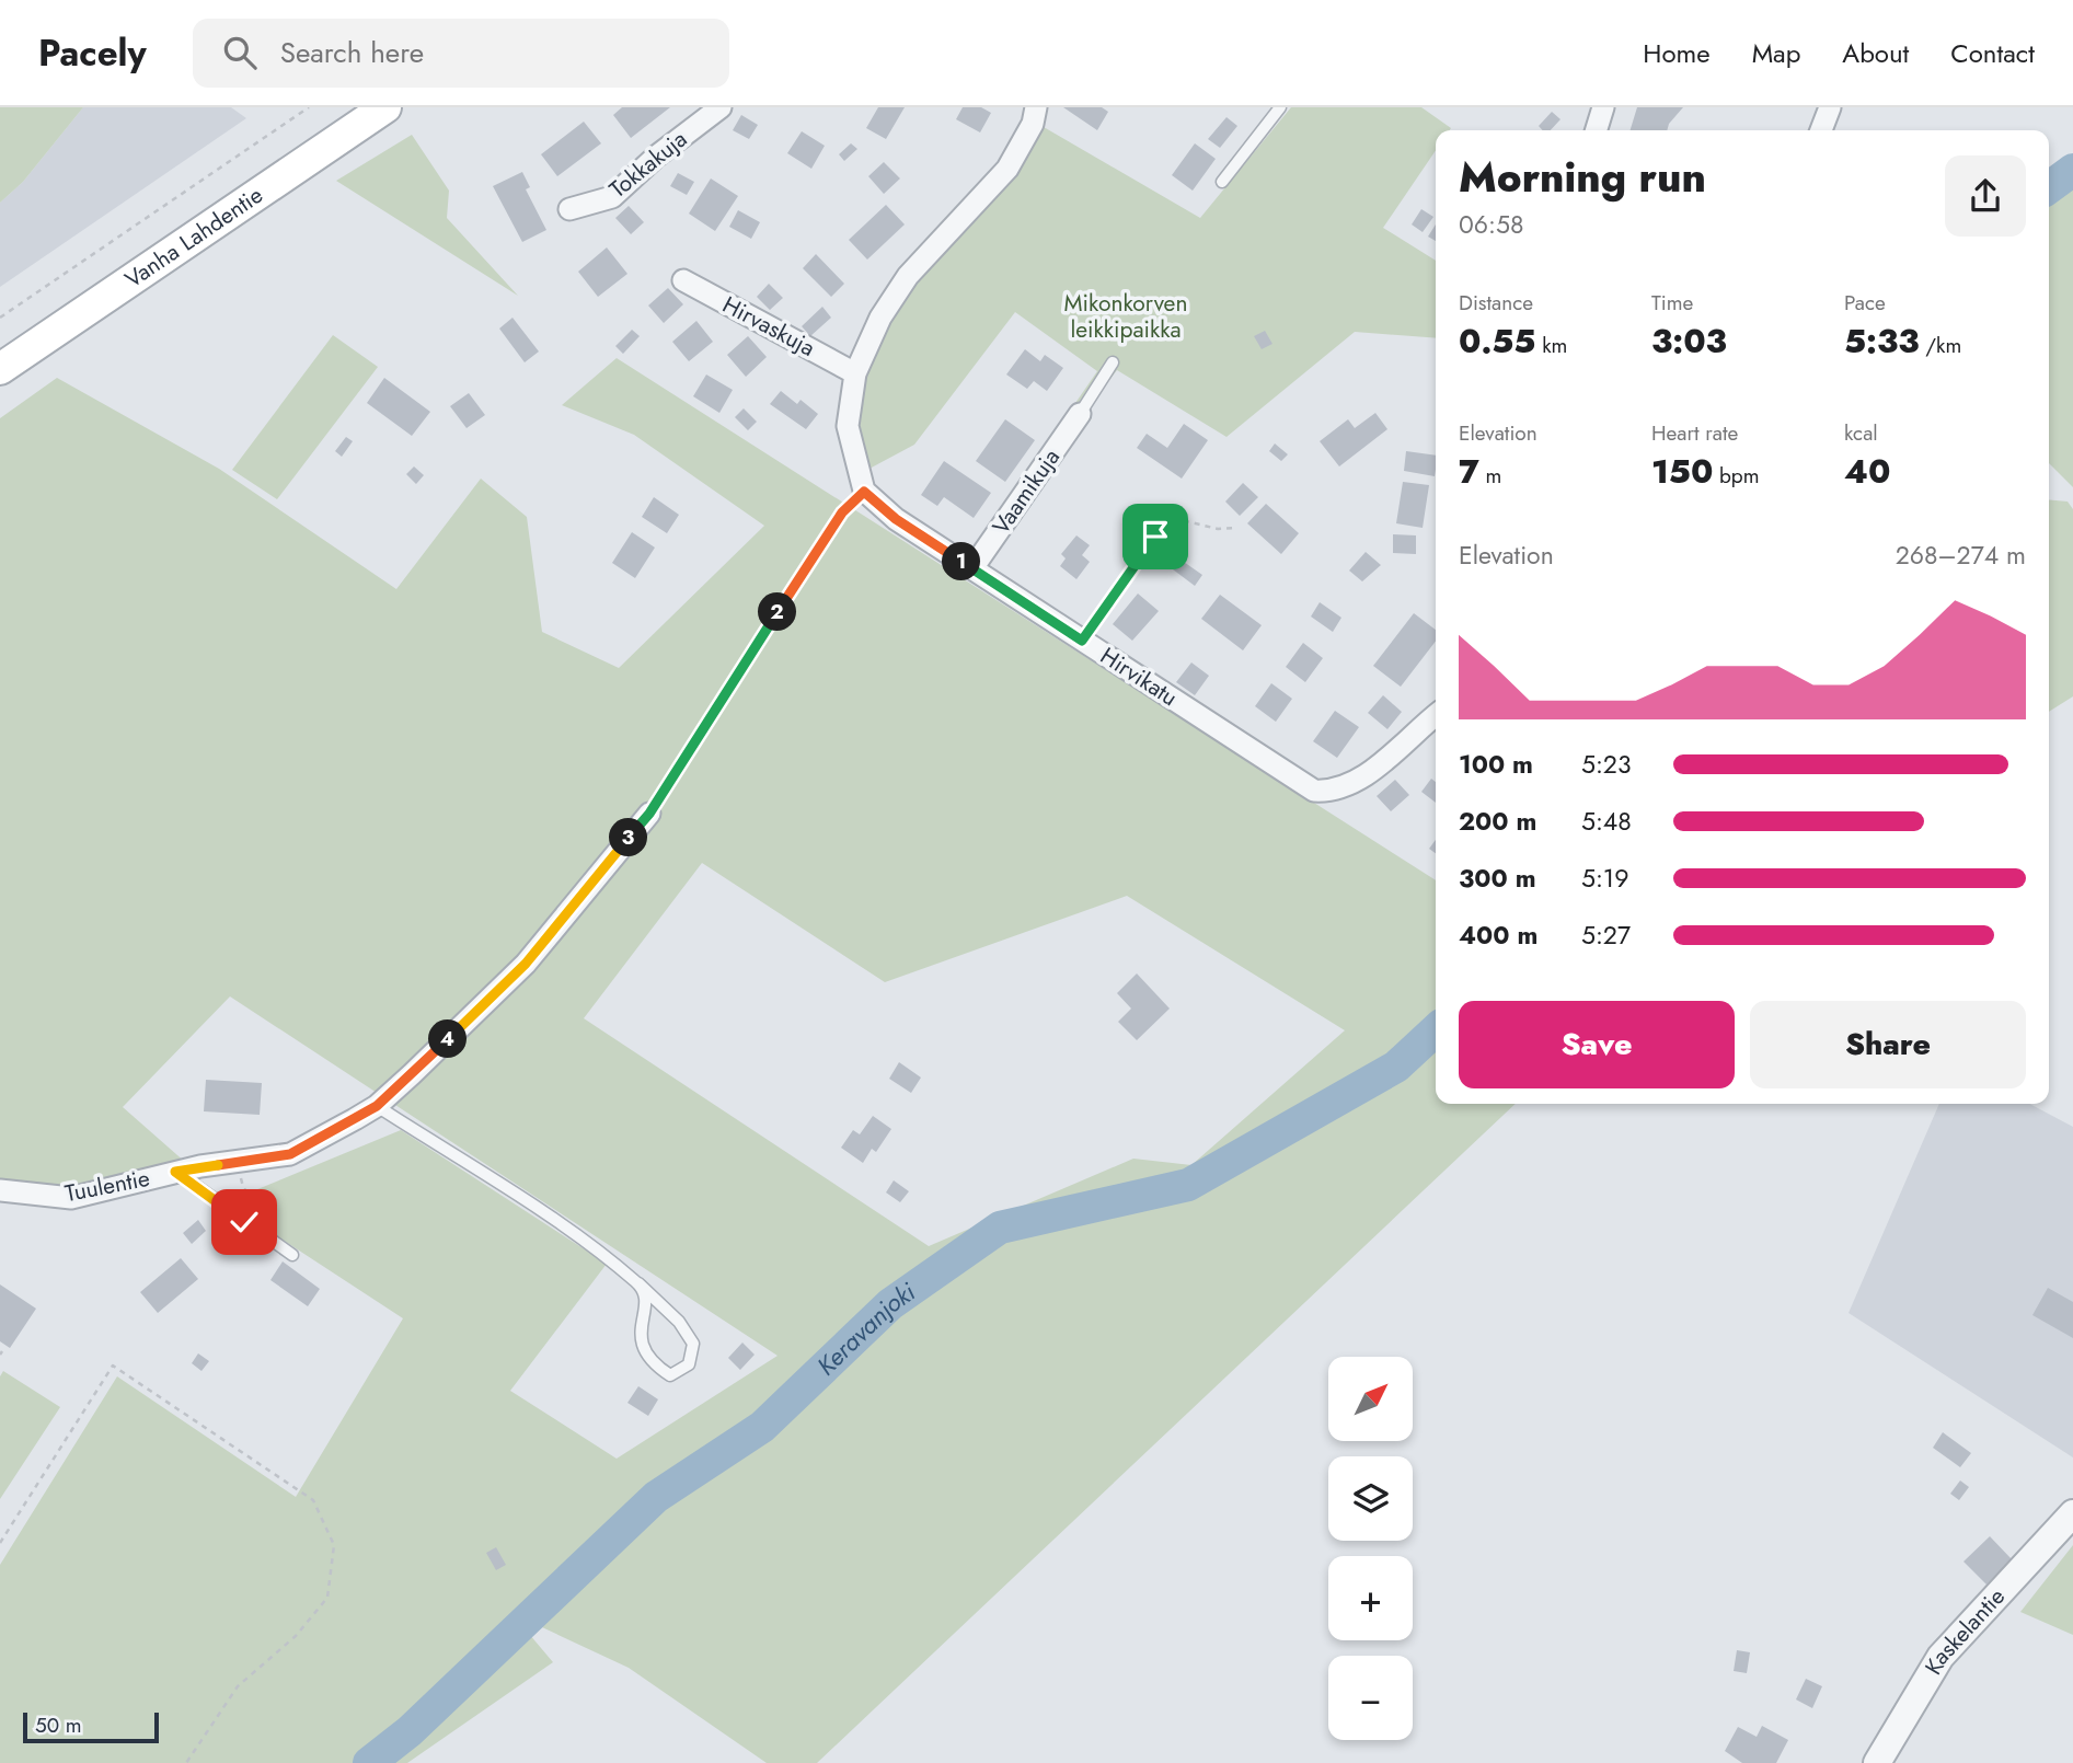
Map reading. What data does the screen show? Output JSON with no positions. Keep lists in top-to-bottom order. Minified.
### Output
{"streets":{"main road":["Vanha Lahdentie"],"street":["Tokkakuja","Hirvaskuja","Vaamikuja","Hirvikatu","Tuulentie","Kaskelantie"]},"crossings":[["Vaamikuja","Hirvikatu"]],"water":["Keravanjoki"],"parks":["Mikonkorven leikkipaikka"],"scale_bar":"50 m","north":"top right","page":{"header":"Pacely","search":"Search here","nav":["Home","Map","About","Contact"],"heading":["Morning run","06:58"],"stats":[["Distance","0.55 km"],["Time","3:03"],["Pace","5:33 /km"],["Elevation","7 m"],["Heart rate","150 bpm"],["kcal","40"]],"chart":["Elevation","268–274 m"],"pins":["1","2","3","4"],"list":[{"name":"100 m","note":"5:23"},{"name":"200 m","note":"5:48"},{"name":"300 m","note":"5:19"},{"name":"400 m","note":"5:27"}],"buttons":["Save","Share"],"map_buttons":["+","−"],"scale":"50 m"}}
